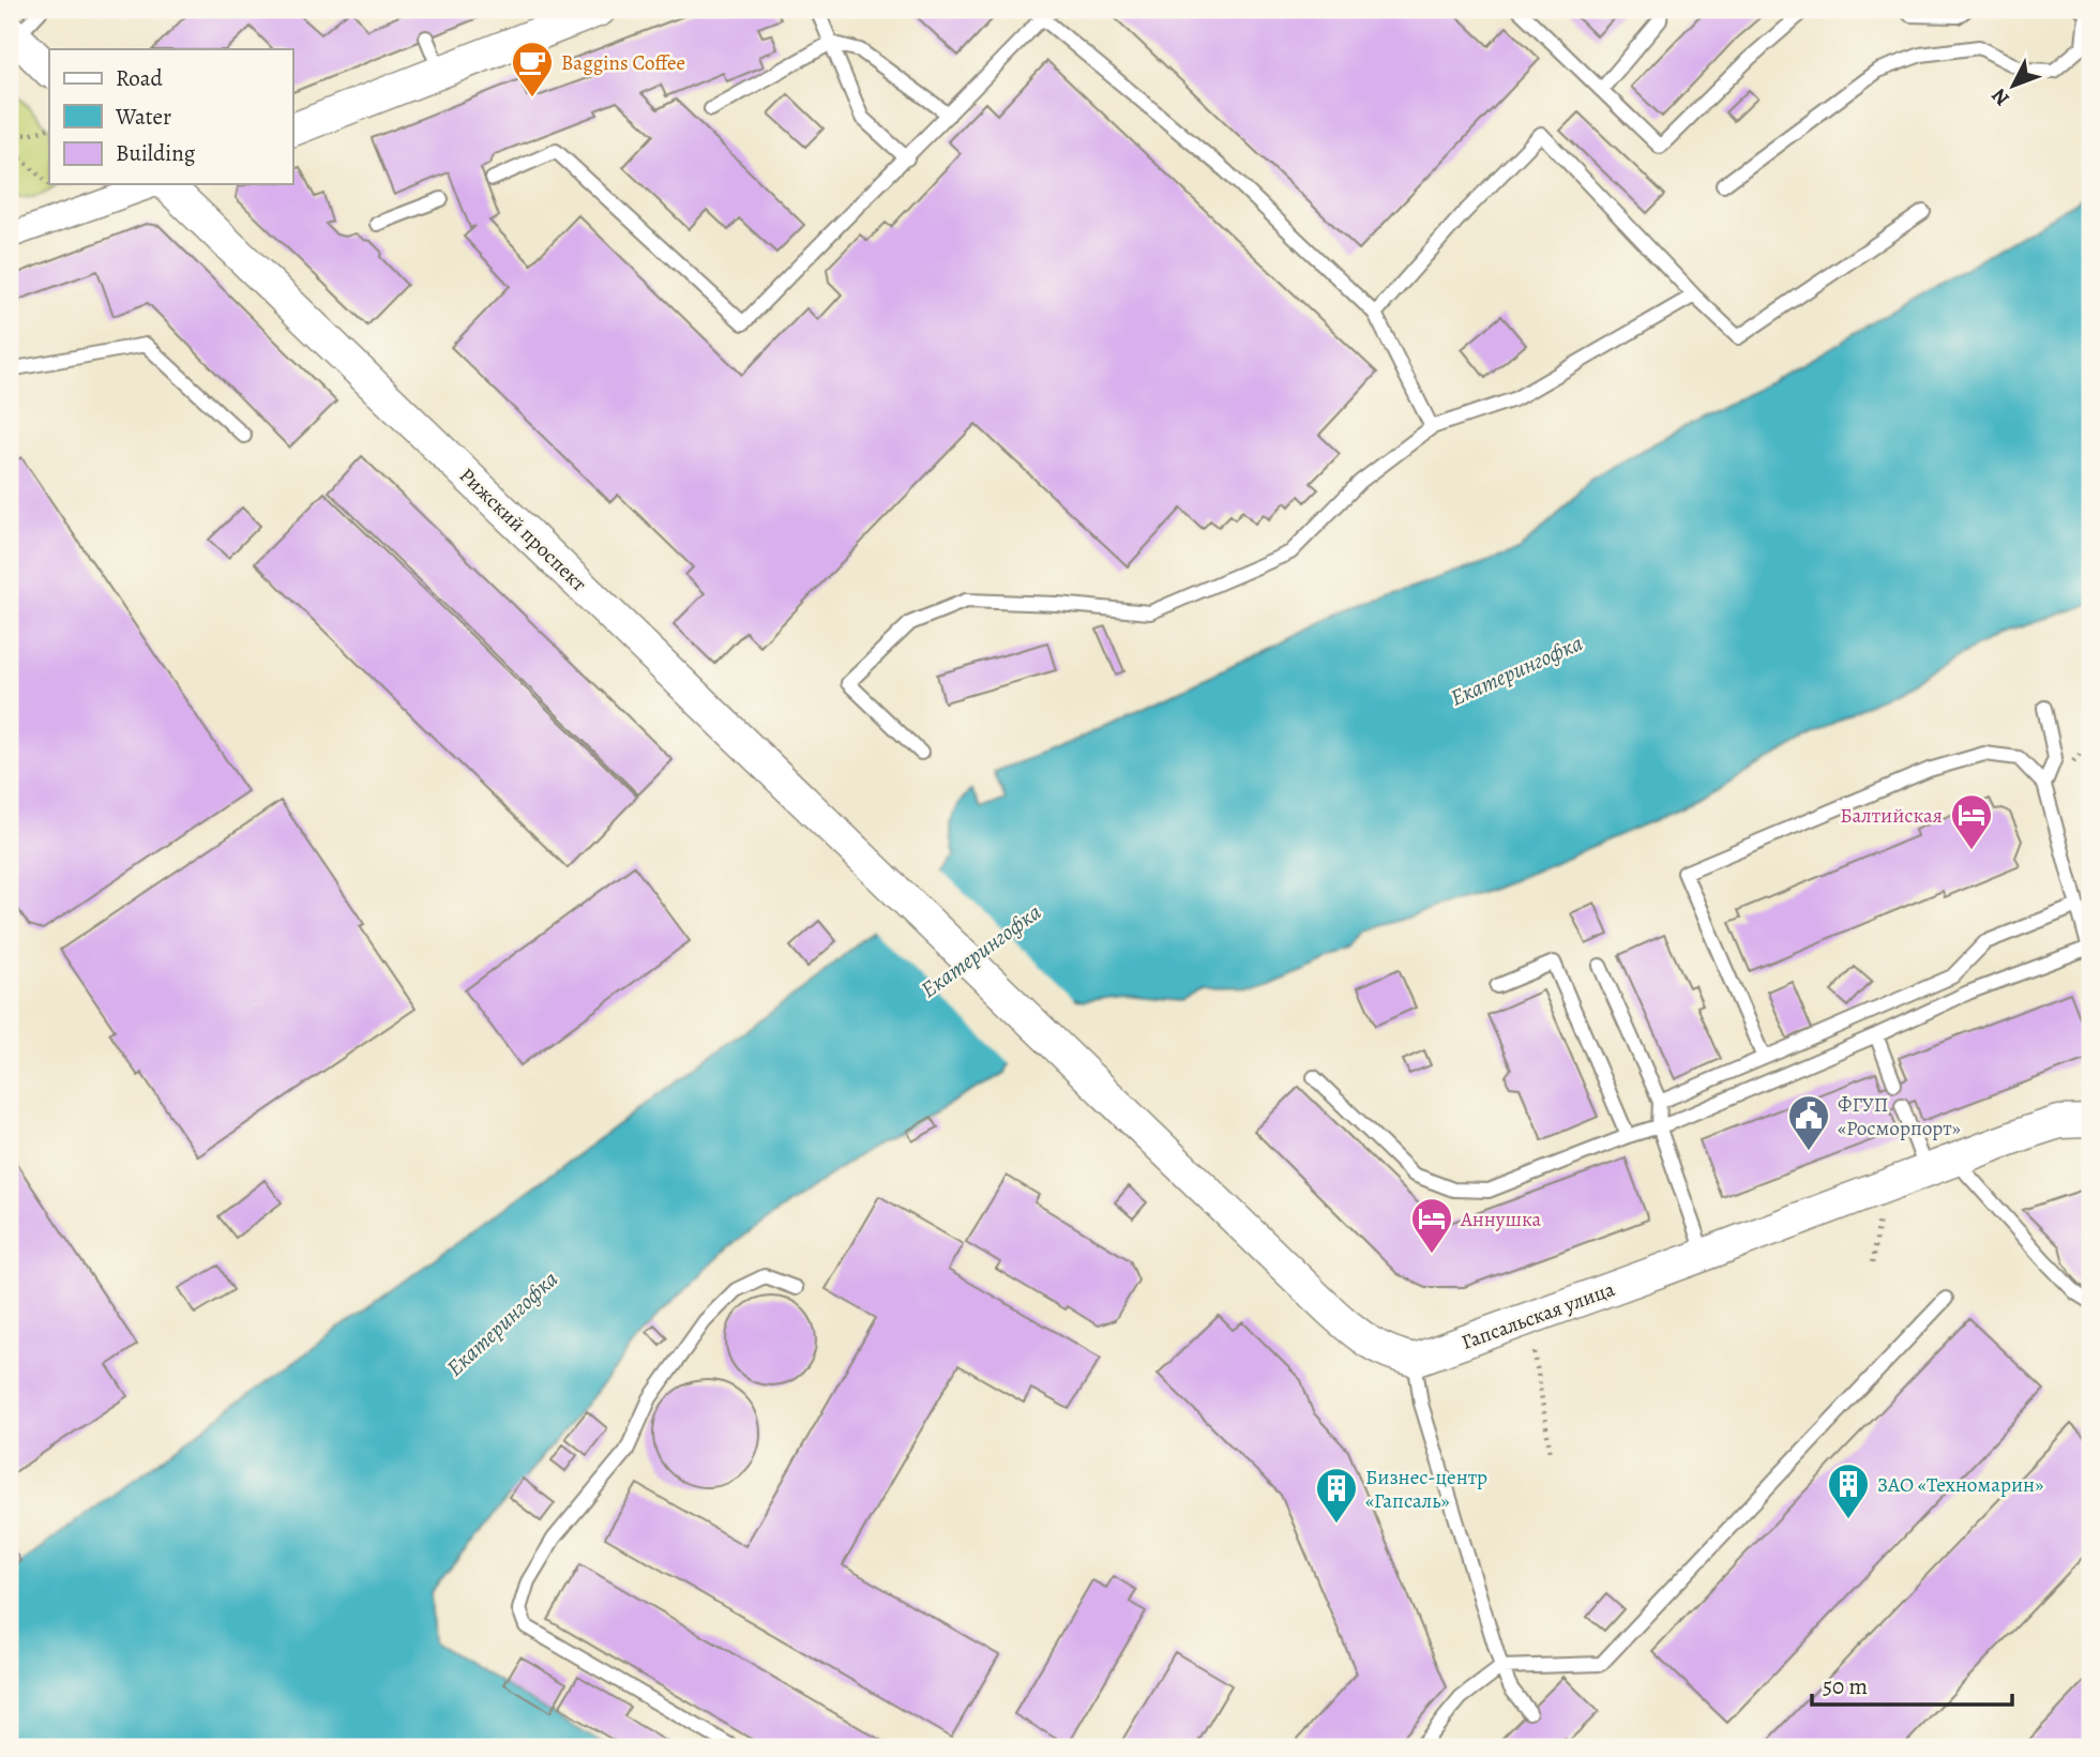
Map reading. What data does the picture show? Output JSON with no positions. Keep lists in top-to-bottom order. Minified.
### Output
{"streets":{"street":["Рижский проспект","Гапсальская улица"]},"crossings":[["Рижский проспект","Гапсальская улица"]],"water":["Екатерингофка"],"places":{"cafe":["Baggins Coffee"],"hotel":["Балтийская","Аннушка"],"public building":["ФГУП «Росморпорт»"],"building":["ЗАО «Техномарин»","Бизнес-центр «Гапсаль»"]},"legend":["Road","Water","Building"],"scale_bar":"50 m","north":"bottom left"}
